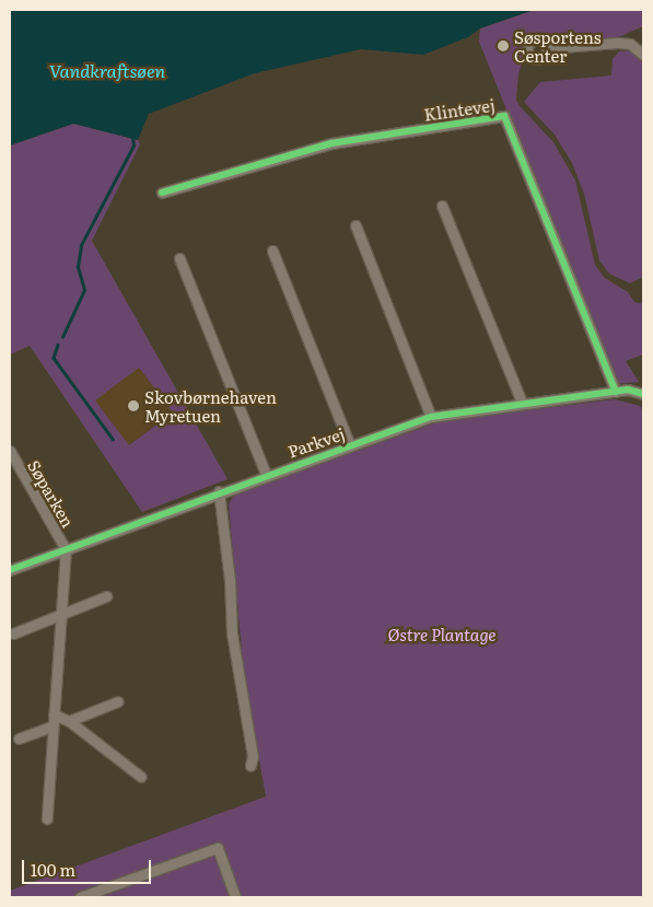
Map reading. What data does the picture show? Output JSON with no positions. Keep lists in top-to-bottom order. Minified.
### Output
{"streets":{"street":["Klintevej","Parkvej","Søparken"]},"crossings":[["Klintevej","Parkvej"],["Parkvej","Søparken"]],"water":["Vandkraftsøen"],"parks":["Østre Plantage"],"places":["Søsportens Center","Skovbørnehaven Myretuen"],"scale_bar":"100 m"}
